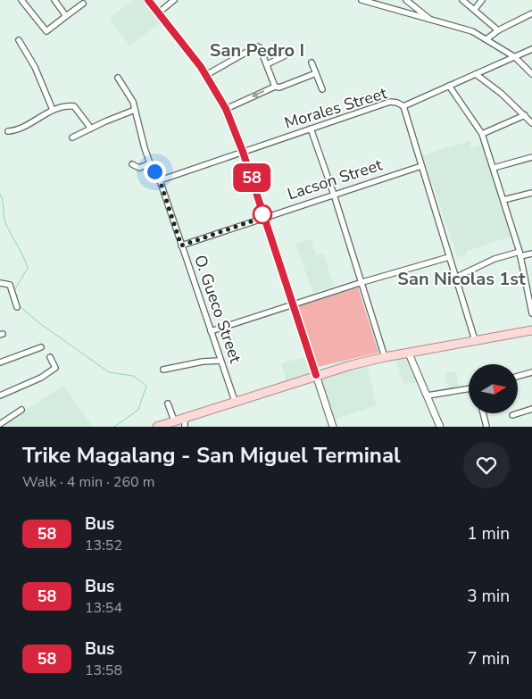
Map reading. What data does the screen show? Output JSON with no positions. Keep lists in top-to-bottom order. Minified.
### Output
{"streets":{"street":["Morales Street","Lacson Street","O. Gueco Street"]},"crossings":[["Morales Street","O. Gueco Street"],["Lacson Street","O. Gueco Street"]],"districts":["San Pedro I","San Nicolas 1st"],"lines":["bus line 58"],"north":"right","page":{"on_map":"58","heading":["Trike Magalang - San Miguel Terminal","Walk · 4 min · 260 m"],"list":[{"mark":"58","name":"Bus","note":"13:52","value":"1 min"},{"mark":"58","name":"Bus","note":"13:54","value":"3 min"},{"mark":"58","name":"Bus","note":"13:58","value":"7 min"}]}}
